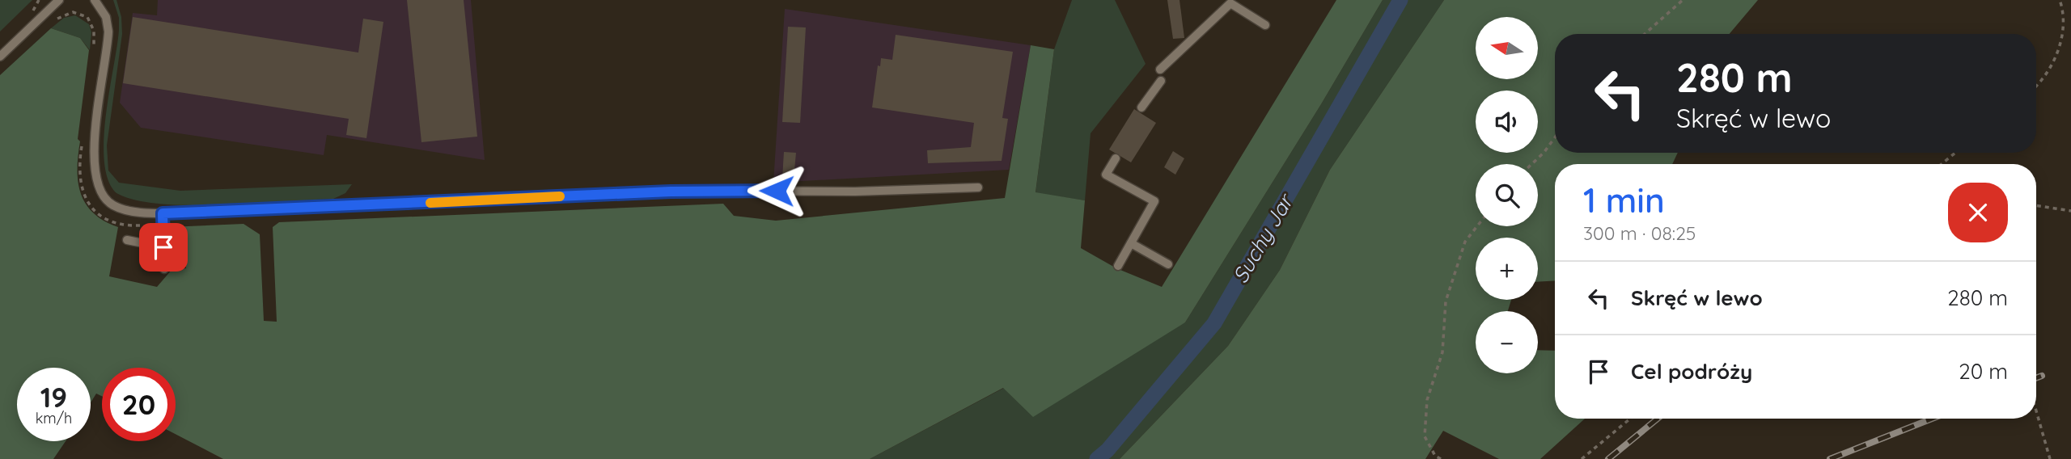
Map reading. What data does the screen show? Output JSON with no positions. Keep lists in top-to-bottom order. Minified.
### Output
{"water":["Suchy Jar"],"north":"left","page":{"map_buttons":["+","−"],"turn":["280 m","Skręć w lewo"],"heading":["1 min","300 m · 08:25"],"list":[{"name":"Skręć w lewo","value":"280 m"},{"name":"Cel podróży","value":"20 m"}],"speed":"19 km/h","limit":"20"}}
